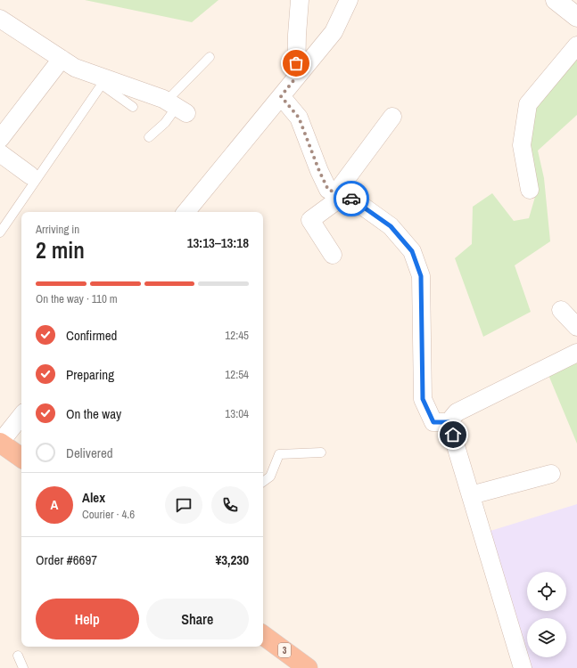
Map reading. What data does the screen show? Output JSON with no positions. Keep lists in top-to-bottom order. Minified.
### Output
{"streets":{"highway":["3"]},"page":{"heading":["2 min","Arriving in","13:13–13:18"],"panel":["Alex","Courier · 4.6","Order #6697","¥3,230"],"bar":"On the way · 110 m","list":[["Confirmed","12:45"],["Preparing","12:54"],["On the way","13:04"],"Delivered"],"round":"A","buttons":["Help","Share"]}}
